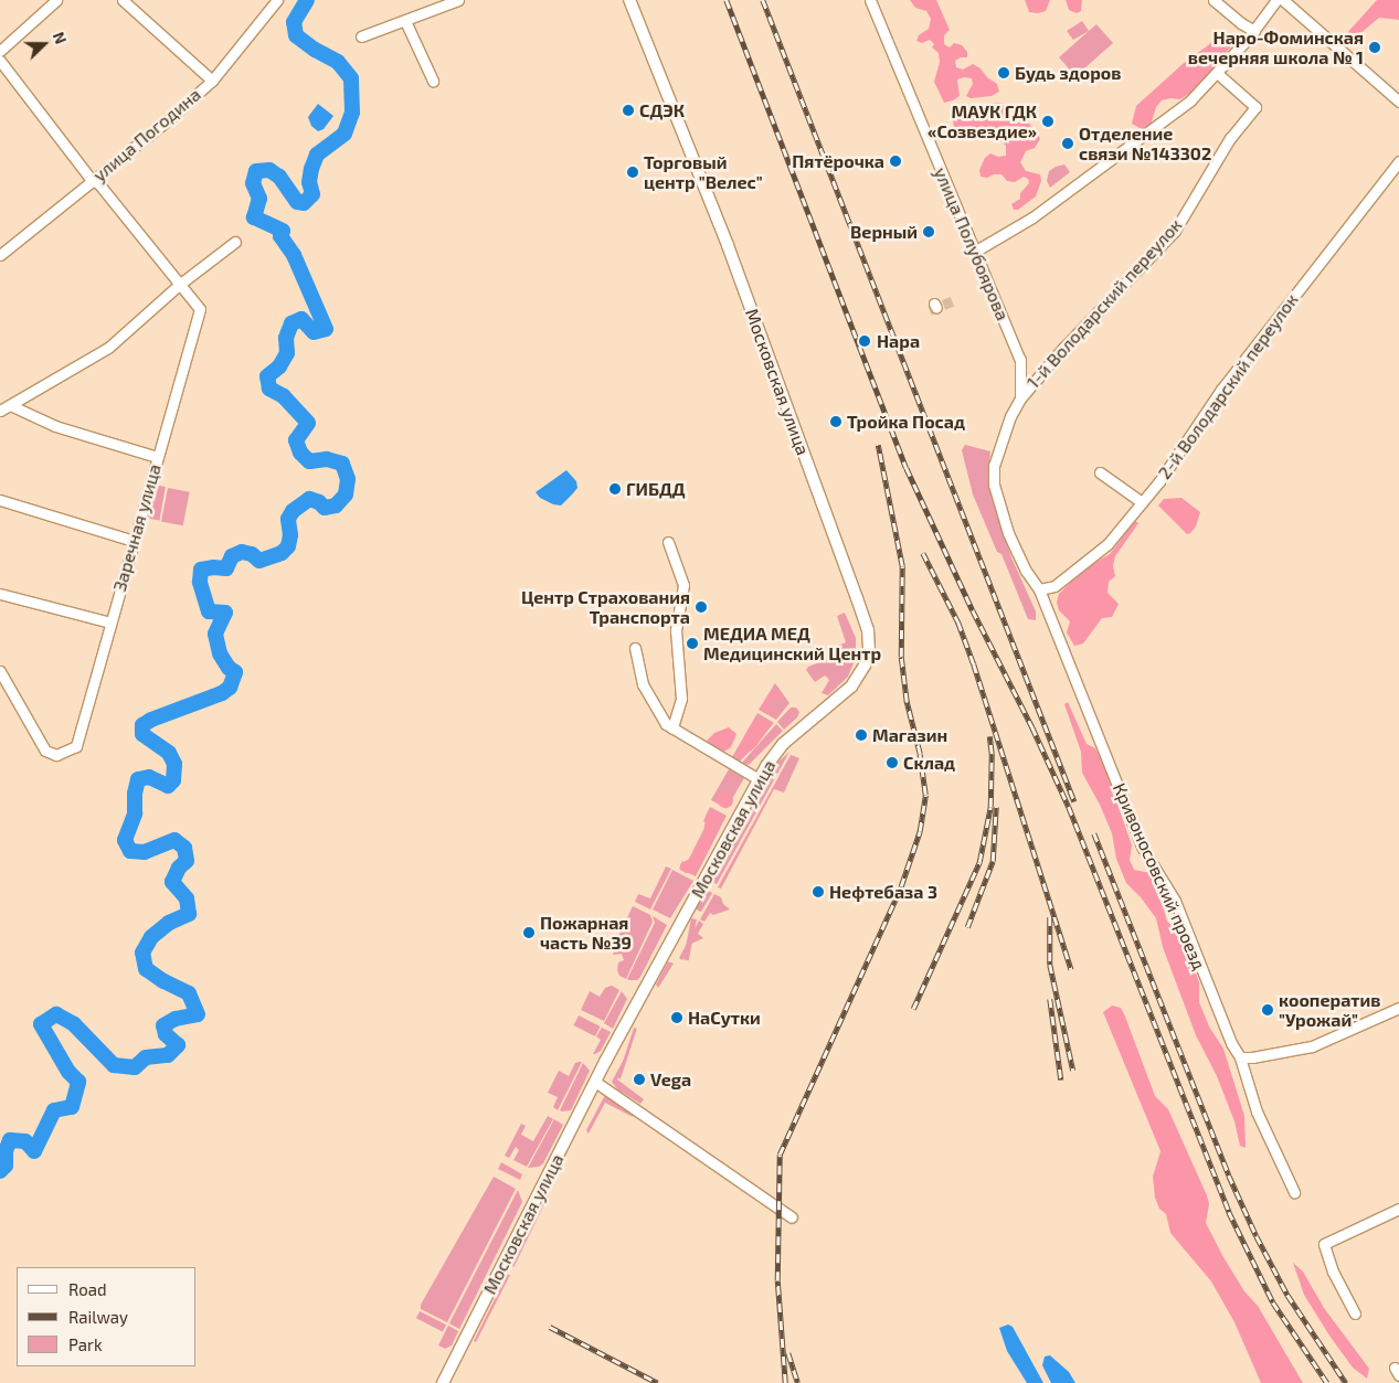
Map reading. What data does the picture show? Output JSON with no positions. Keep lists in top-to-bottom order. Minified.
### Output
{"streets":{"main road":["Московская улица"],"street":["улица Погодина","улица Полубоярова","1-й Володарский переулок","2-й Володарский переулок","Заречная улица","Кривоносовский проезд"]},"crossings":[["улица Полубоярова","1-й Володарский переулок"],["1-й Володарский переулок","2-й Володарский переулок"],["1-й Володарский переулок","Кривоносовский проезд"],["2-й Володарский переулок","Кривоносовский проезд"]],"places":["Наро-Фоминская вечерняя школа № 1","Будь здоров","СДЭК","МАУК ГДК «Созвездие»","Отделение связи №143302","Пятёрочка","Торговый центр \"Велес\"","Верный","Нара","Тройка Посад","ГИБДД","Центр Страхования Транспорта","МЕДИА МЕД Медицинский Центр","Магазин","Склад","Нефтебаза 3","Пожарная часть №39","кооператив \"Урожай\"","НаСутки","Vega"],"legend":["Road","Railway","Park"],"north":"right"}
